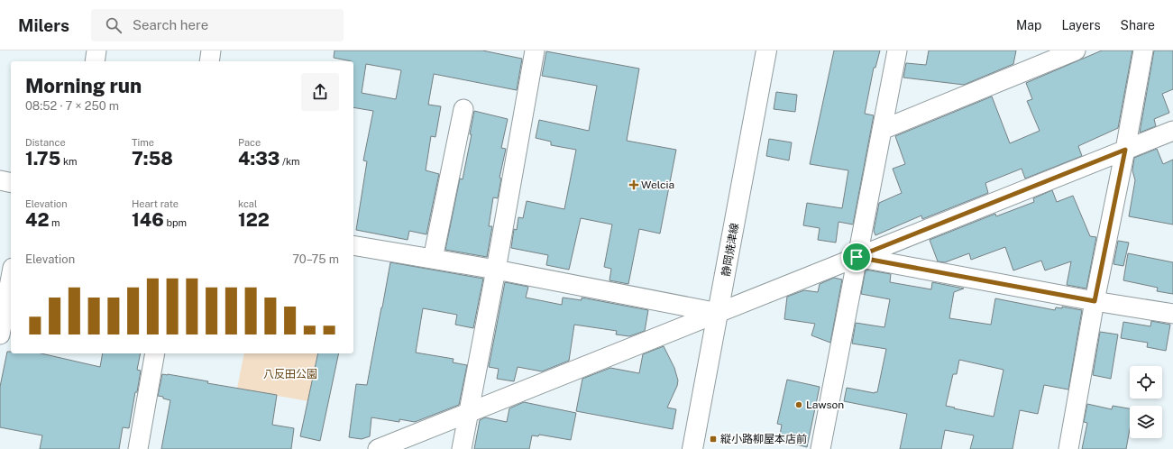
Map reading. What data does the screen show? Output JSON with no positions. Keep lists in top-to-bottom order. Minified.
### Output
{"streets":{"main road":["静岡焼津線"]},"parks":["八反田公園"],"places":{"health":["Welcia"],"other":["Lawson"],"transit":["縦小路柳屋本店前"]},"page":{"header":"Milers","search":"Search here","nav":["Map","Layers","Share"],"heading":["Morning run","08:52 · 7 × 250 m"],"stats":[["Distance","1.75 km"],["Time","7:58"],["Pace","4:33 /km"],["Elevation","42 m"],["Heart rate","146 bpm"],["kcal","122"]],"chart":["Elevation","70–75 m"]}}
